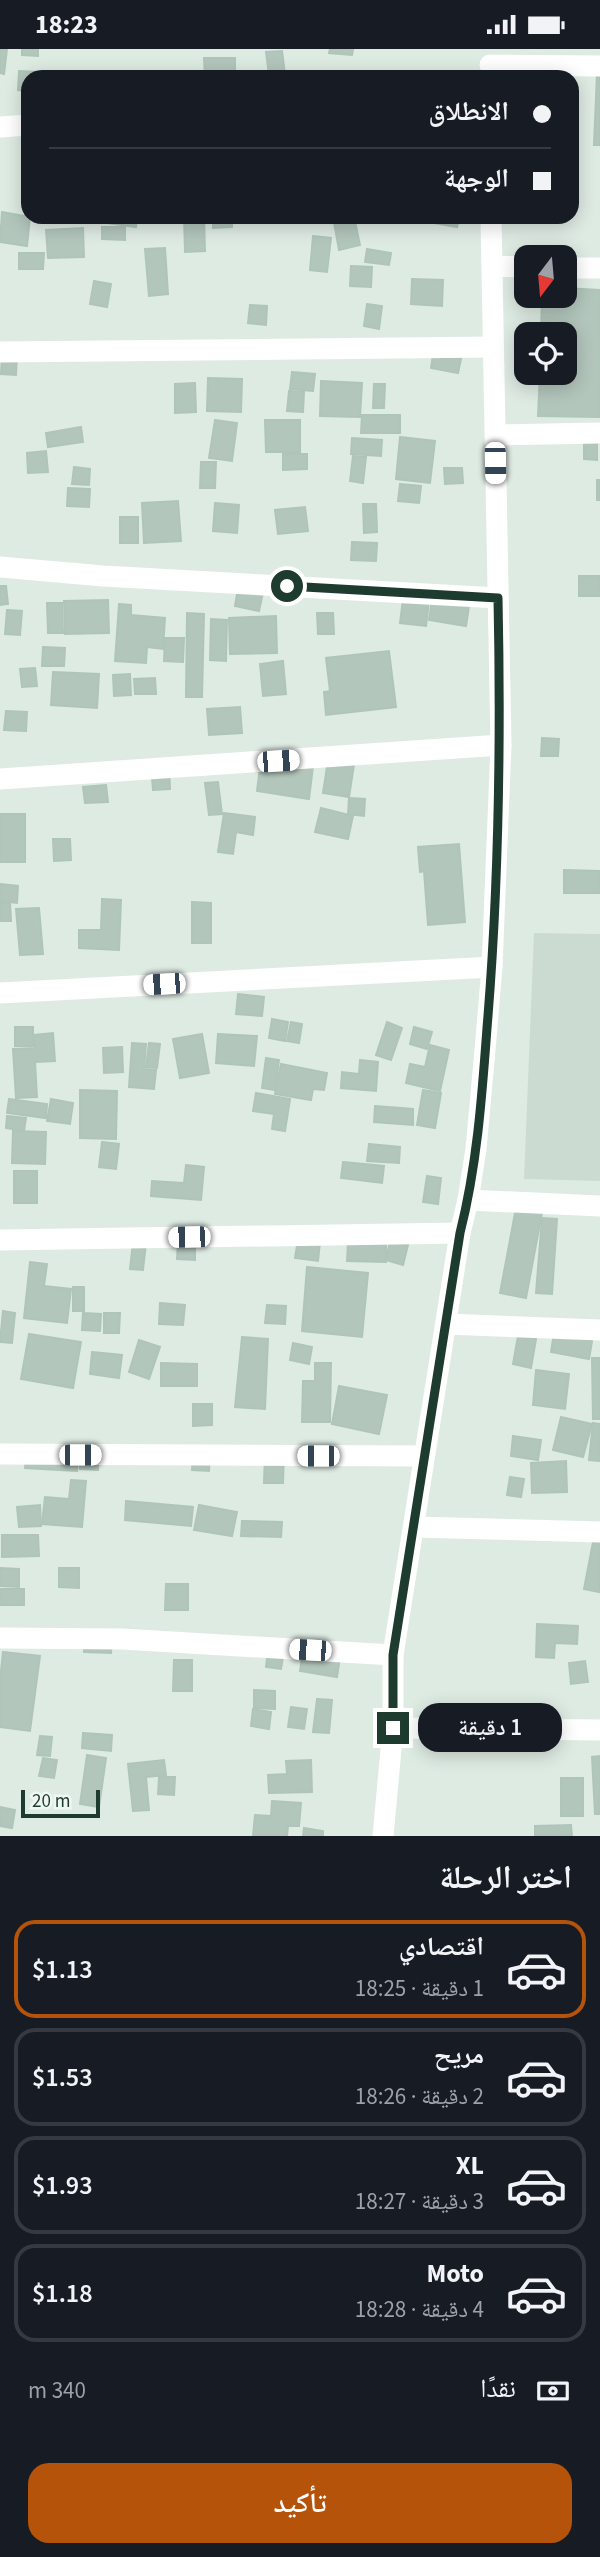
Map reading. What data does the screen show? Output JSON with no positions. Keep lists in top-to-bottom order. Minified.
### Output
{"scale_bar":"20 m","north":"bottom","page":{"status":"18:23","banner":["الانطلاق","الوجهة"],"bubble":"1 دقيقة","scale":"20 m","heading":"اختر الرحلة","list":[{"name":"اقتصادي","note":"1 دقيقة · 18:25","value":"$1.13"},{"name":"مريح","note":"2 دقيقة · 18:26","value":"$1.53"},{"name":"XL","note":"3 دقيقة · 18:27","value":"$1.93"},{"name":"Moto","note":"4 دقيقة · 18:28","value":"$1.18"}],"pay":["نقدًا","340 m"],"buttons":"تأكيد"}}
